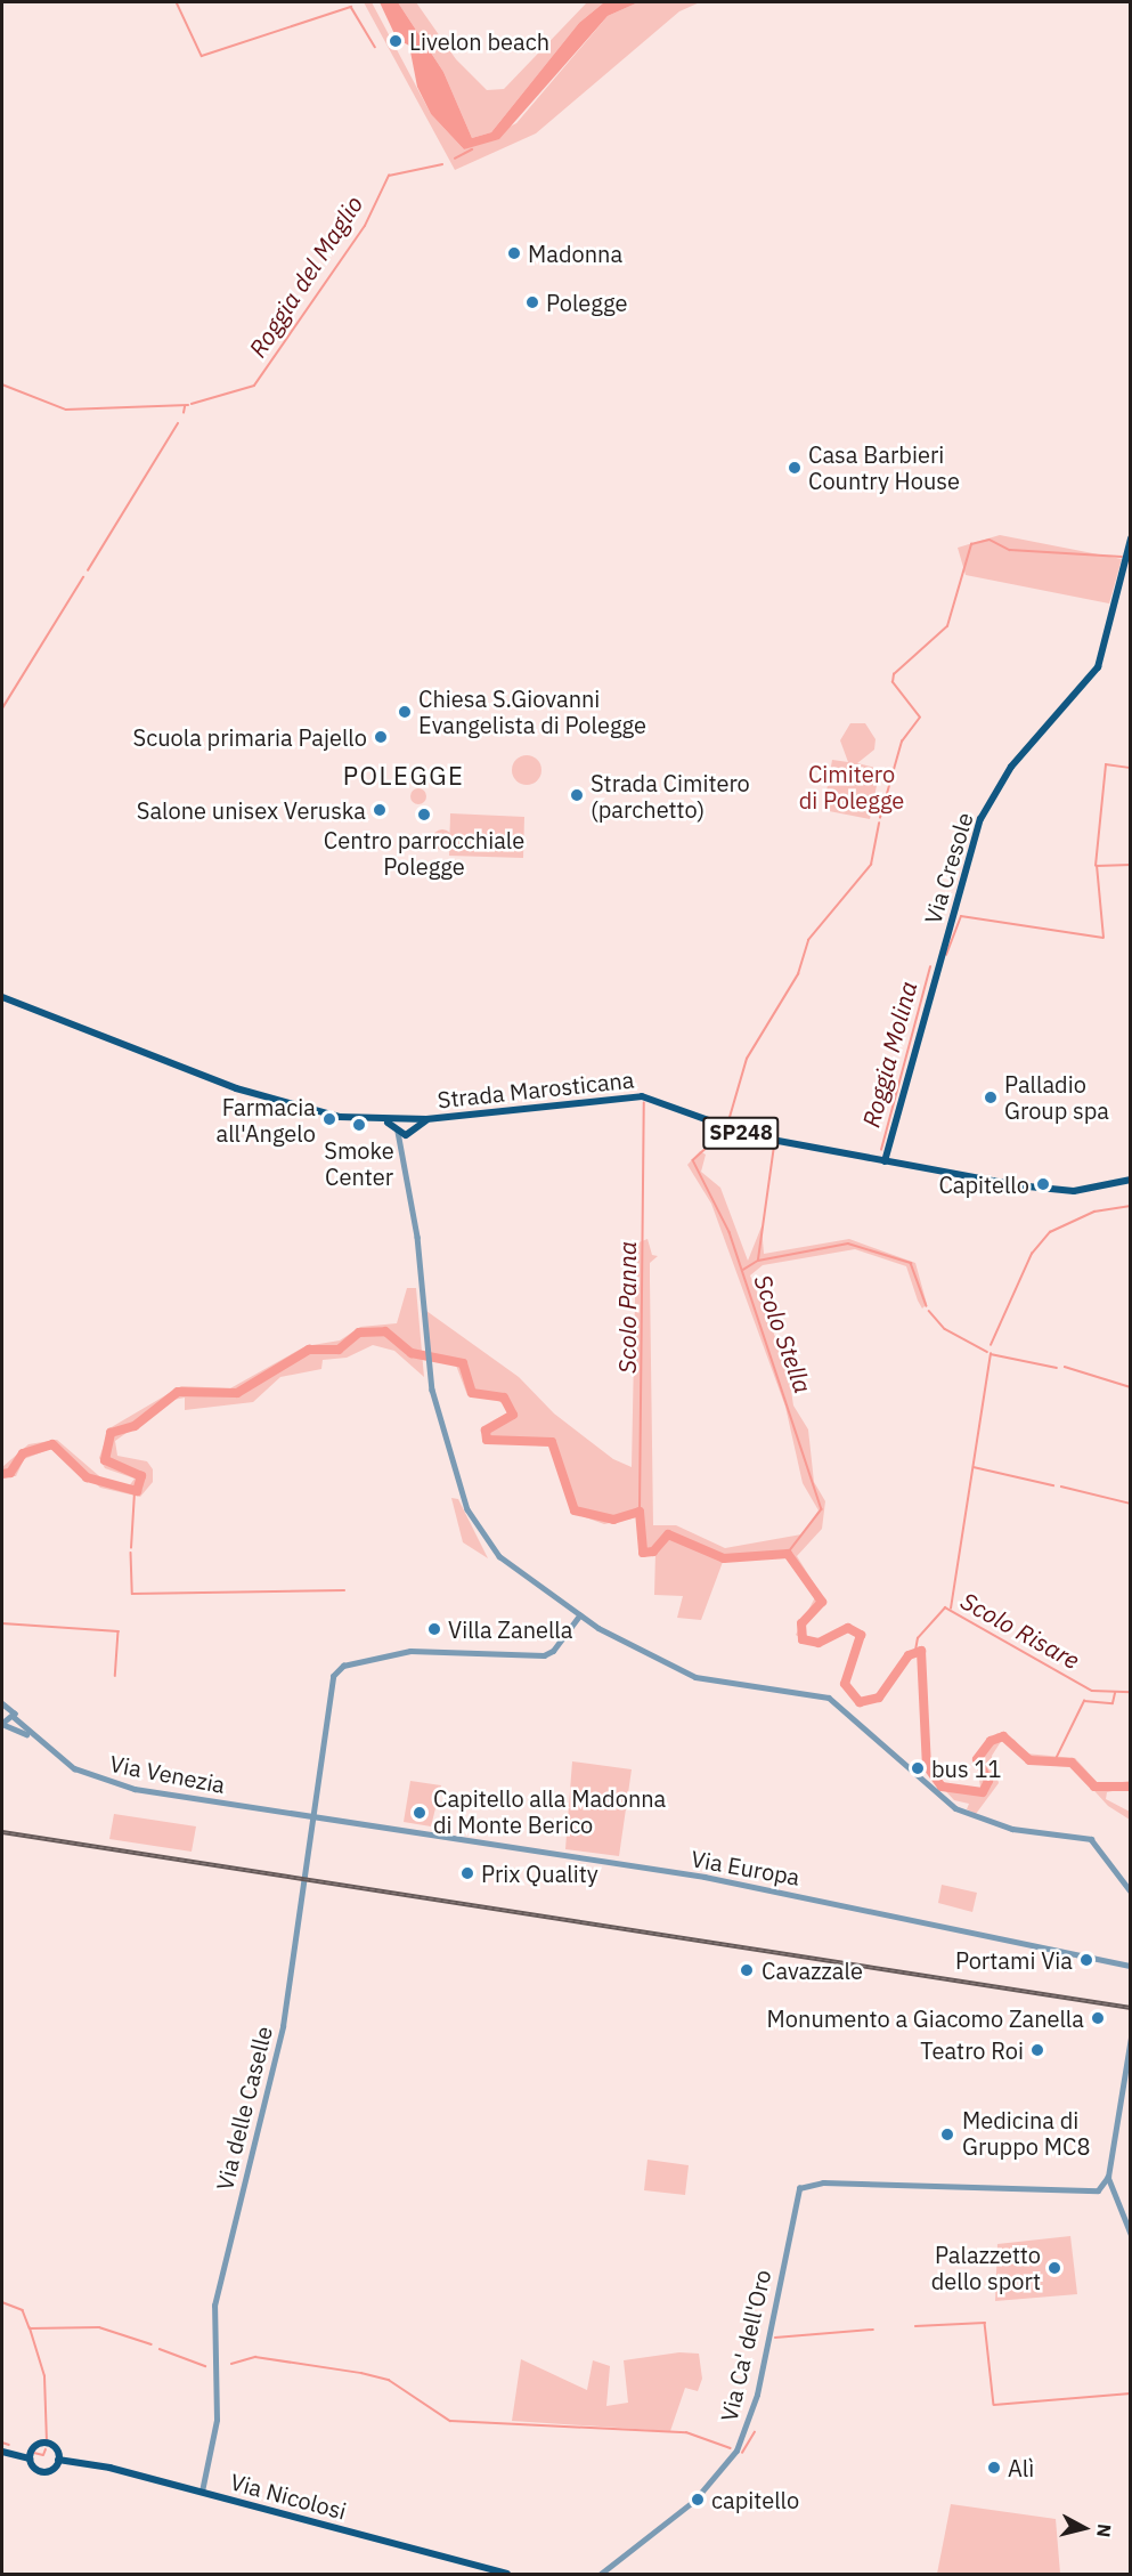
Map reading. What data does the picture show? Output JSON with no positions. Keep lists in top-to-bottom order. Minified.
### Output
{"streets":{"main road":["Via Cresole","Strada Marosticana","SP248","Via Nicolosi"],"street":["Via Venezia","Via Europa","Via delle Caselle","Via Ca' dell'Oro"]},"crossings":[["Via Cresole","Strada Marosticana"],["Via Cresole","SP248"],["Strada Marosticana","SP248"],["Via Venezia","Via Europa"],["Via Venezia","Via delle Caselle"],["Via Europa","Via delle Caselle"],["Via delle Caselle","Via Nicolosi"]],"districts":["POLEGGE"],"water":["Roggia del Maglio","Roggia Molina","Scolo Panna","Scolo Stella","Scolo Risare"],"parks":["Cimitero di Polegge"],"places":["Livelon beach","Madonna","Polegge","Casa Barbieri Country House","Chiesa S.Giovanni Evangelista di Polegge","Scuola primaria Pajello","Strada Cimitero (parchetto)","Salone unisex Veruska","Centro parrocchiale Polegge","Palladio Group spa","Farmacia all'Angelo","Smoke Center","Capitello","Villa Zanella","bus 11","Capitello alla Madonna di Monte Berico","Prix Quality","Portami Via","Cavazzale","Monumento a Giacomo Zanella","Teatro Roi","Medicina di Gruppo MC8","Palazzetto dello sport","Alì","capitello"],"north":"right"}
